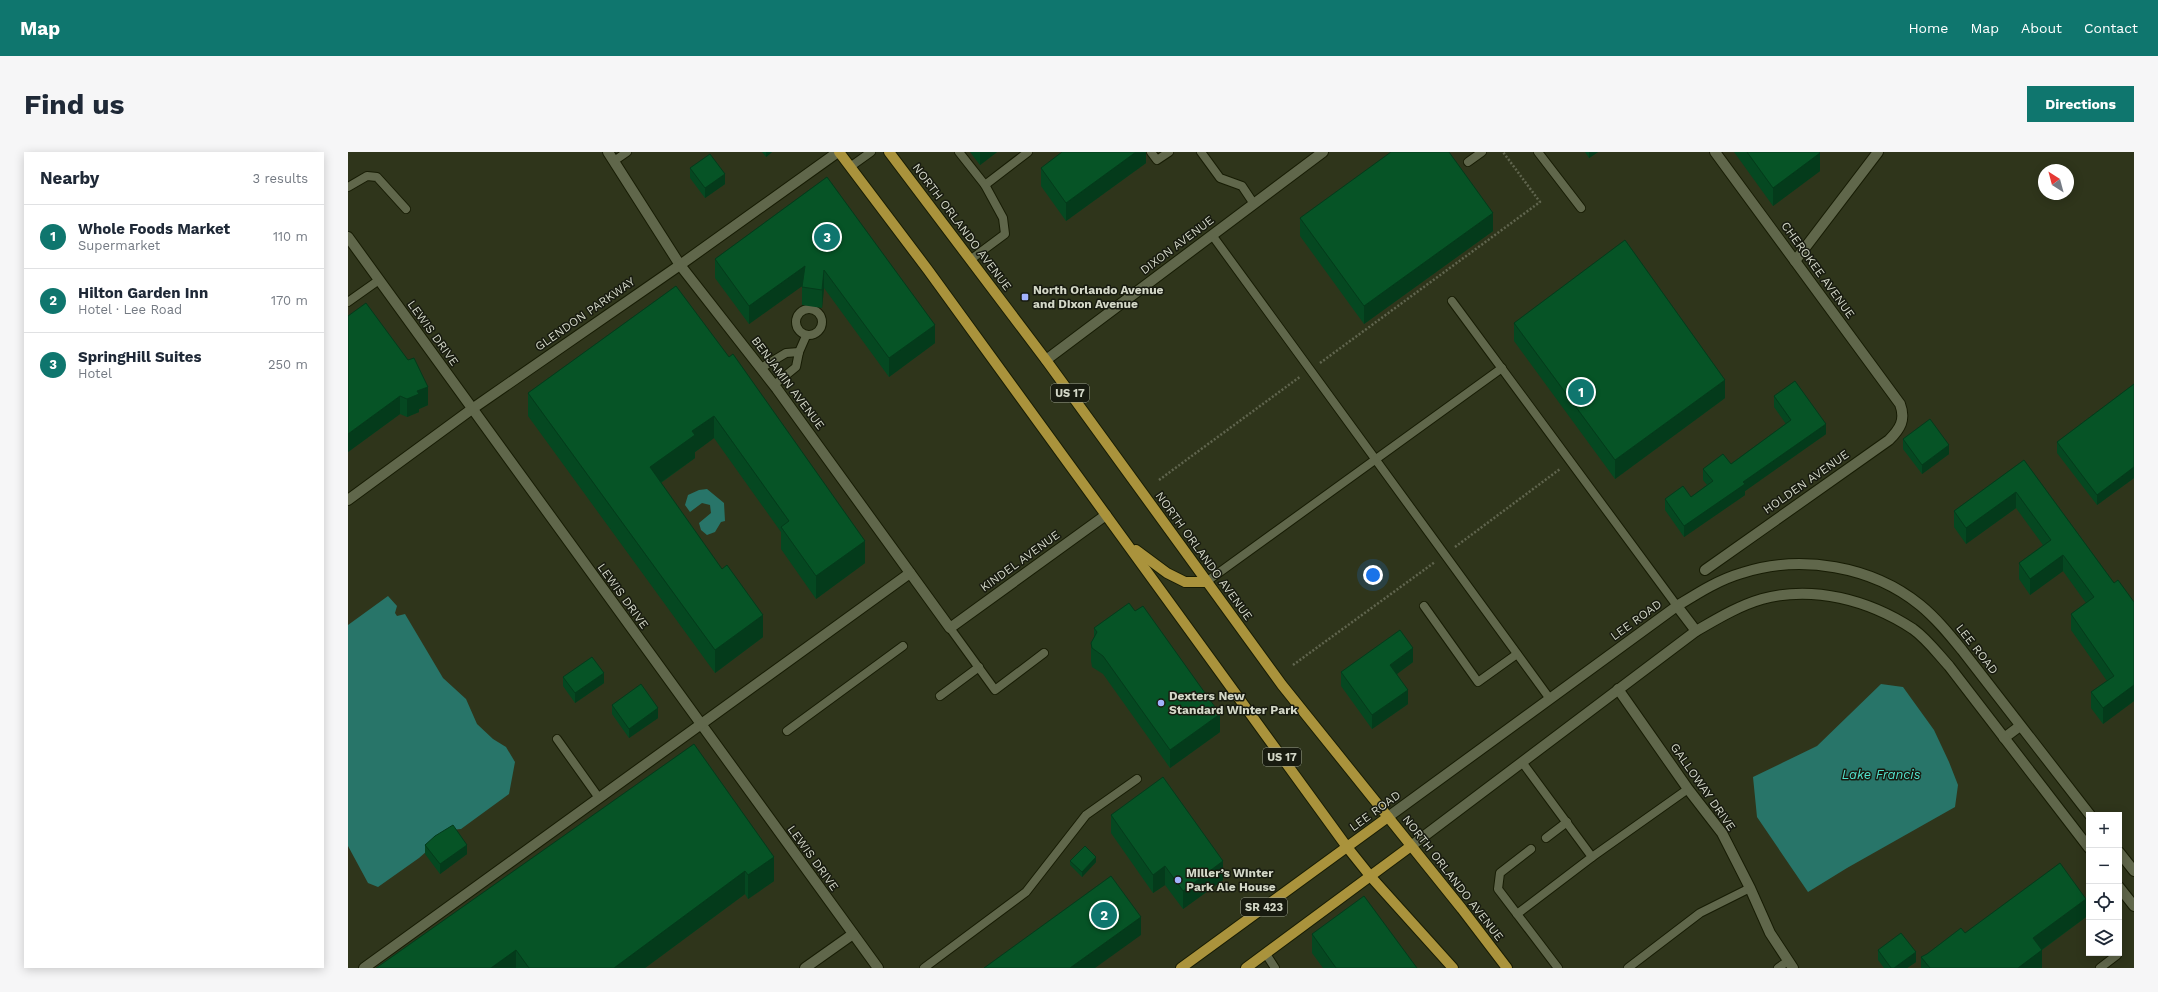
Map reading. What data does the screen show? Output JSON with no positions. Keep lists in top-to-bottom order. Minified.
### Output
{"streets":{"main road":["NORTH ORLANDO AVENUE","US 17","LEE ROAD","SR 423"],"street":["DIXON AVENUE","CHEROKEE AVENUE","GLENDON PARKWAY","LEWIS DRIVE","BENJAMIN AVENUE","HOLDEN AVENUE","KINDEL AVENUE","GALLOWAY DRIVE"]},"crossings":[["NORTH ORLANDO AVENUE","DIXON AVENUE"],["NORTH ORLANDO AVENUE","LEE ROAD"],["CHEROKEE AVENUE","HOLDEN AVENUE"],["GLENDON PARKWAY","LEWIS DRIVE"],["GLENDON PARKWAY","BENJAMIN AVENUE"],["GLENDON PARKWAY","US 17"],["BENJAMIN AVENUE","KINDEL AVENUE"],["US 17","KINDEL AVENUE"],["US 17","LEE ROAD"]],"water":["Lake Francis"],"places":{"transit":["North Orlando Avenue and Dixon Avenue"],"other":["Dexters New Standard Winter Park","Miller’s Winter Park Ale House"]},"north":"top left","page":{"header":"Map","nav":["Home","Map","About","Contact"],"buttons":"Directions","title":"Find us","heading":["Nearby","3 results"],"list":[{"mark":"1","name":"Whole Foods Market","note":"Supermarket","value":"110 m"},{"mark":"2","name":"Hilton Garden Inn","note":"Hotel · Lee Road","value":"170 m"},{"mark":"3","name":"SpringHill Suites","note":"Hotel","value":"250 m"}],"pins":["3","1","2"],"map_buttons":["+","−"]}}
